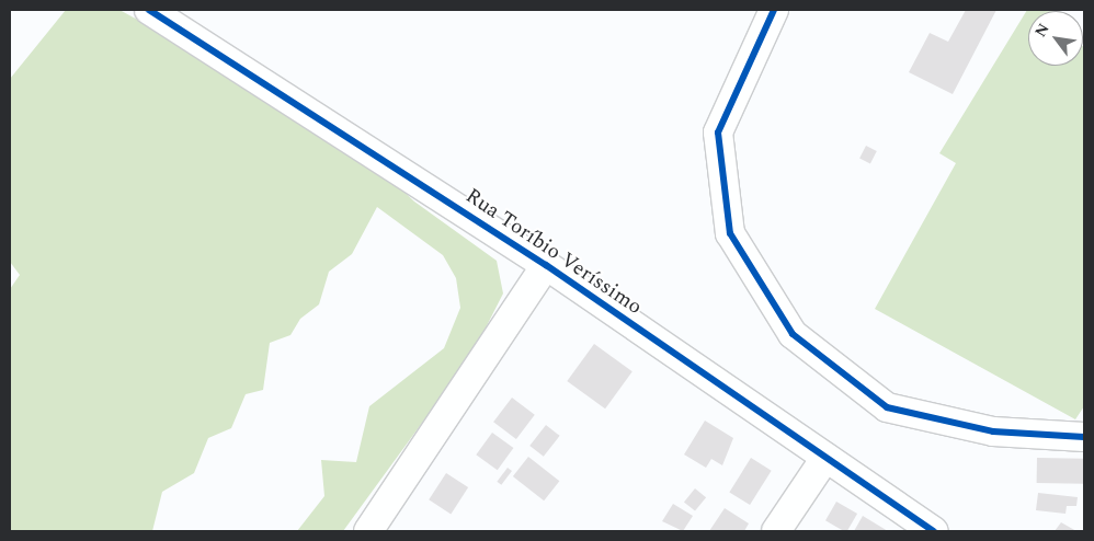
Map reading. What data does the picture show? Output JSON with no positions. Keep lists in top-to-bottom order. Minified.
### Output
{"streets":{"street":["Rua Toríbio Veríssimo"]},"north":"top left"}
